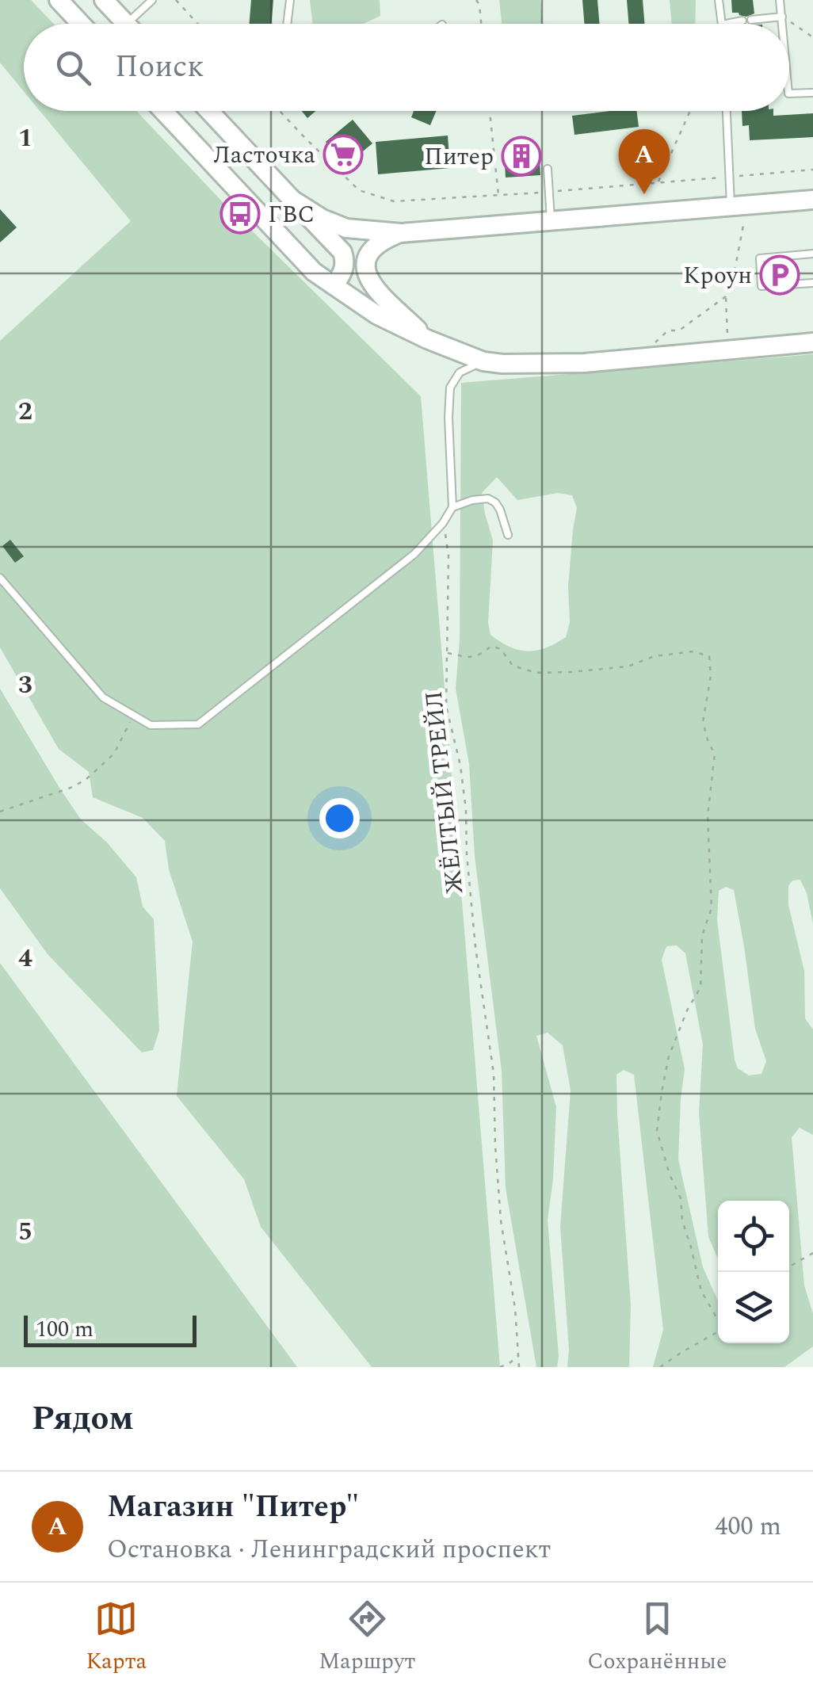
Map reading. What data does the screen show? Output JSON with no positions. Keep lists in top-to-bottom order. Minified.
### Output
{"streets":{"path":["ЖЁЛТЫЙ ТРЕЙЛ"]},"places":{"supermarket":["Ласточка"],"building":["Питер"],"bus stop":["ГВС"],"parking":["Кроун"]},"scale_bar":"100 m","page":{"search":"Поиск","pins":"A","scale":"100 m","heading":"Рядом","list":[{"mark":"A","name":"Магазин \"Питер\"","note":"Остановка · Ленинградский проспект","value":"400 m"}],"nav":["Карта","Маршрут","Сохранённые"]},"grid":{"rows":["1","2","3","4","5"]}}
